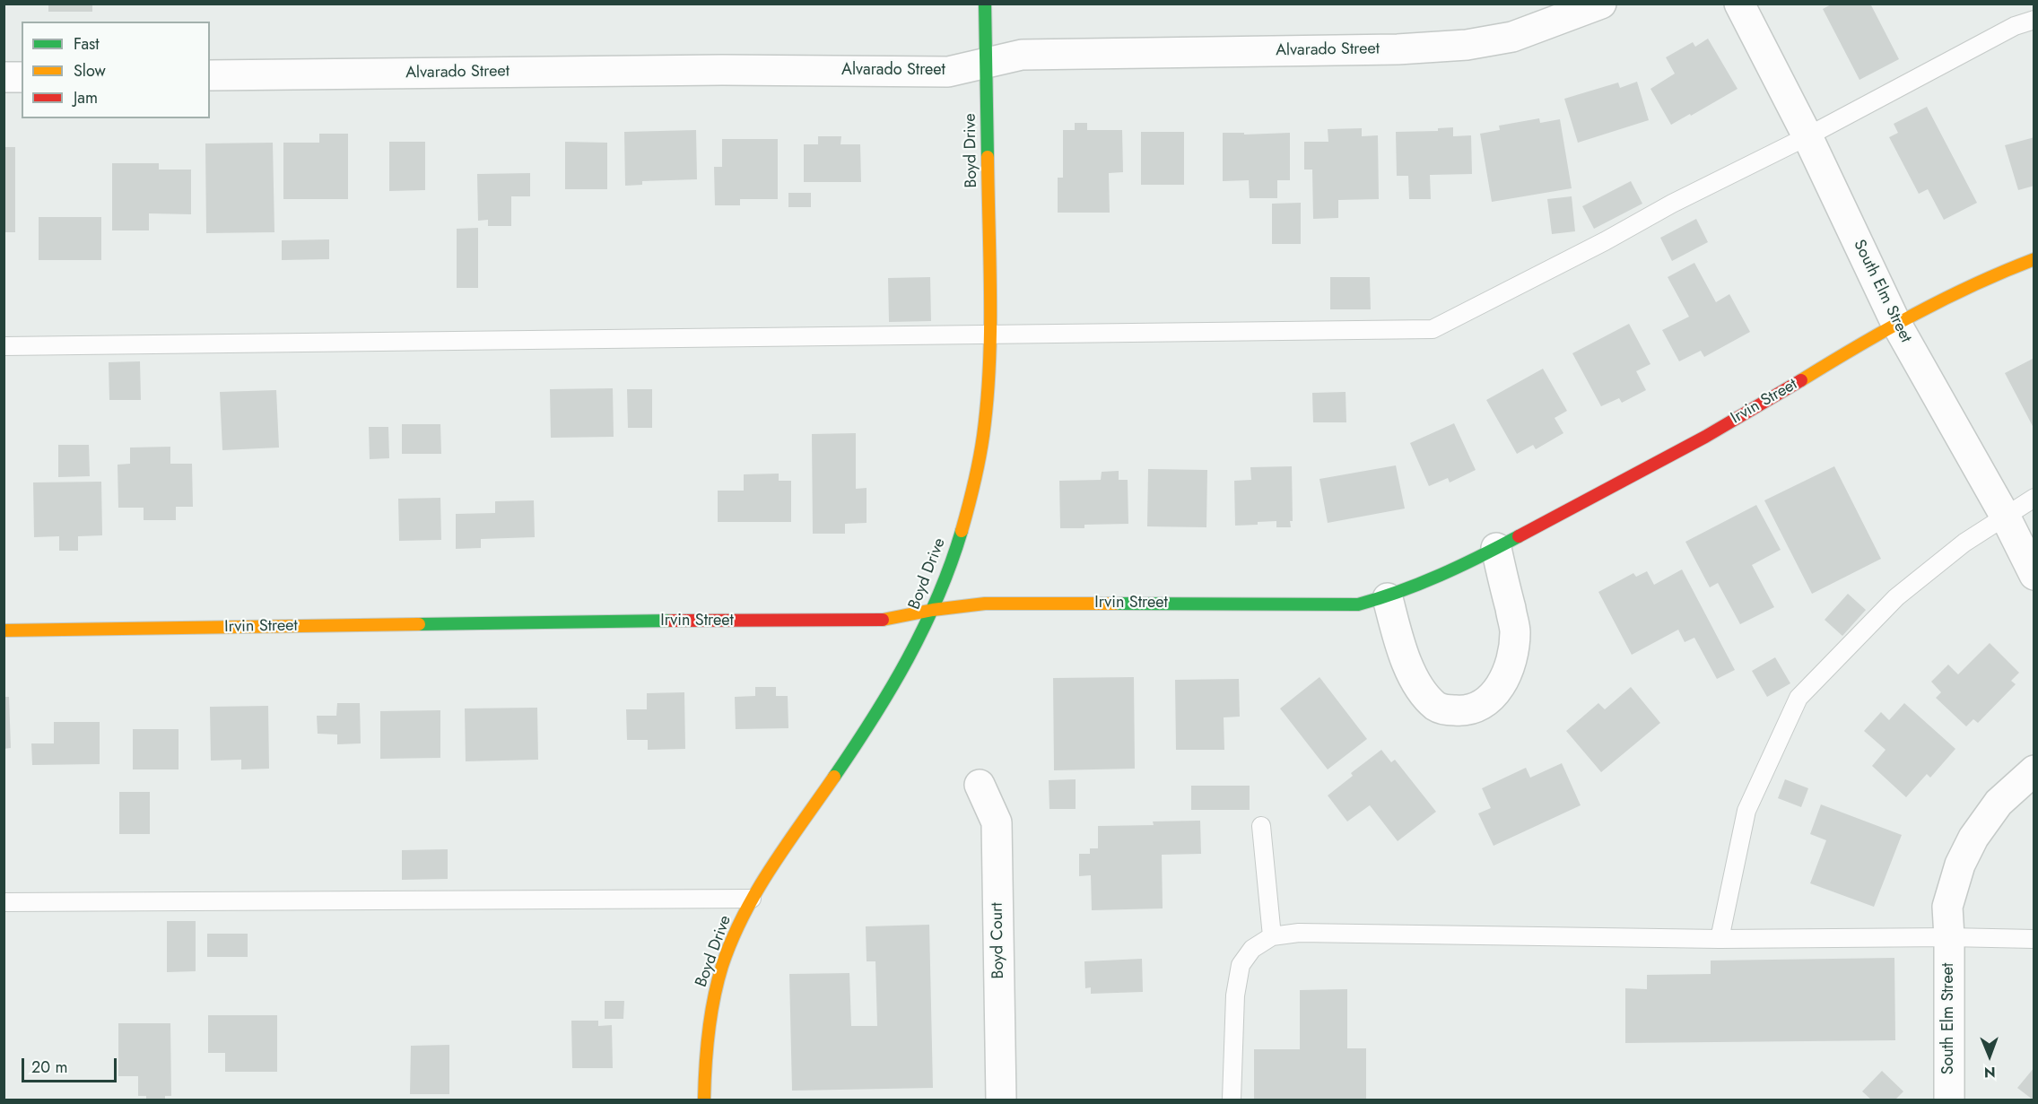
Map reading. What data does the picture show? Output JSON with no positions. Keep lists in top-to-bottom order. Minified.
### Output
{"streets":{"street":["Alvarado Street","Boyd Drive","South Elm Street","Irvin Street","Boyd Court"]},"crossings":[["Alvarado Street","Boyd Drive"],["Boyd Drive","Irvin Street"],["South Elm Street","Irvin Street"]],"legend":["Fast","Slow","Jam"],"scale_bar":"20 m","north":"bottom"}
